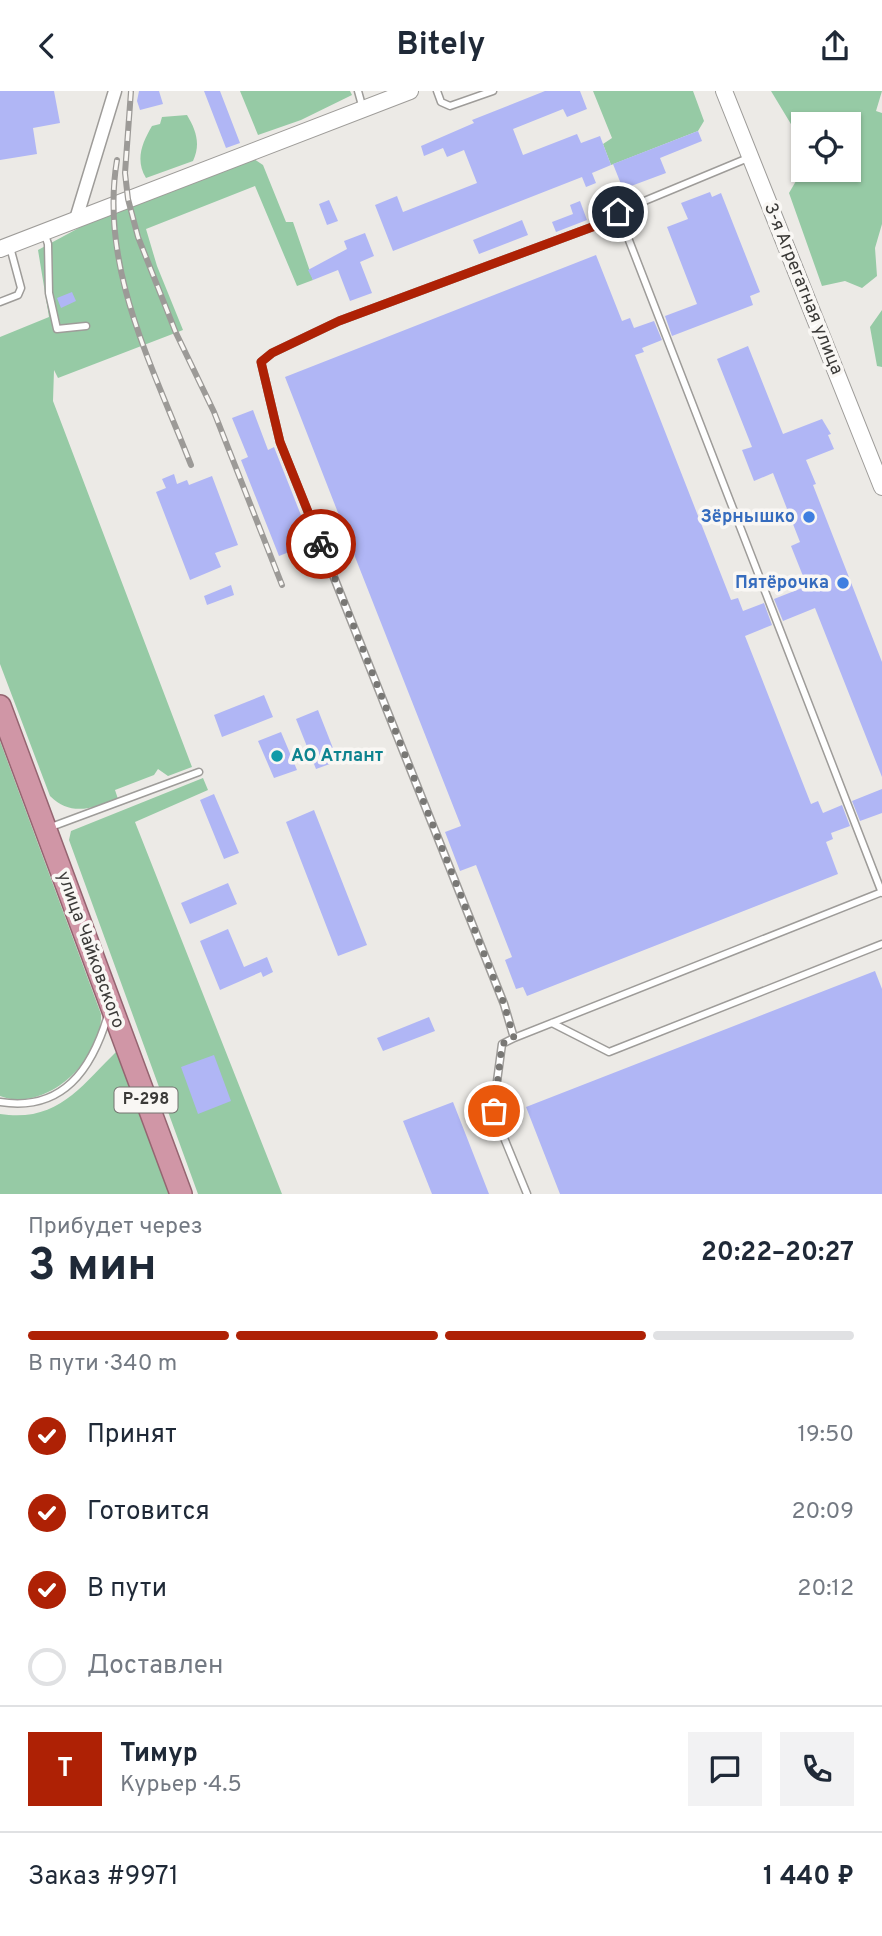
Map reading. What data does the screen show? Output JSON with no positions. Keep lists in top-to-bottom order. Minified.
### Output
{"streets":{"highway":["улица Чайковского","Р-298"],"street":["3-я Агрегатная улица"]},"places":["Зёрнышко","Пятёрочка","АО Атлант"],"page":{"header":"Bitely","heading":["3 мин","Прибудет через","20:22–20:27"],"panel":["Тимур","Курьер · 4.5","Заказ #9971","1 440 ₽"],"bar":"В пути · 340 m","list":[["Принят","19:50"],["Готовится","20:09"],["В пути","20:12"],"Доставлен"],"round":"Т"}}
